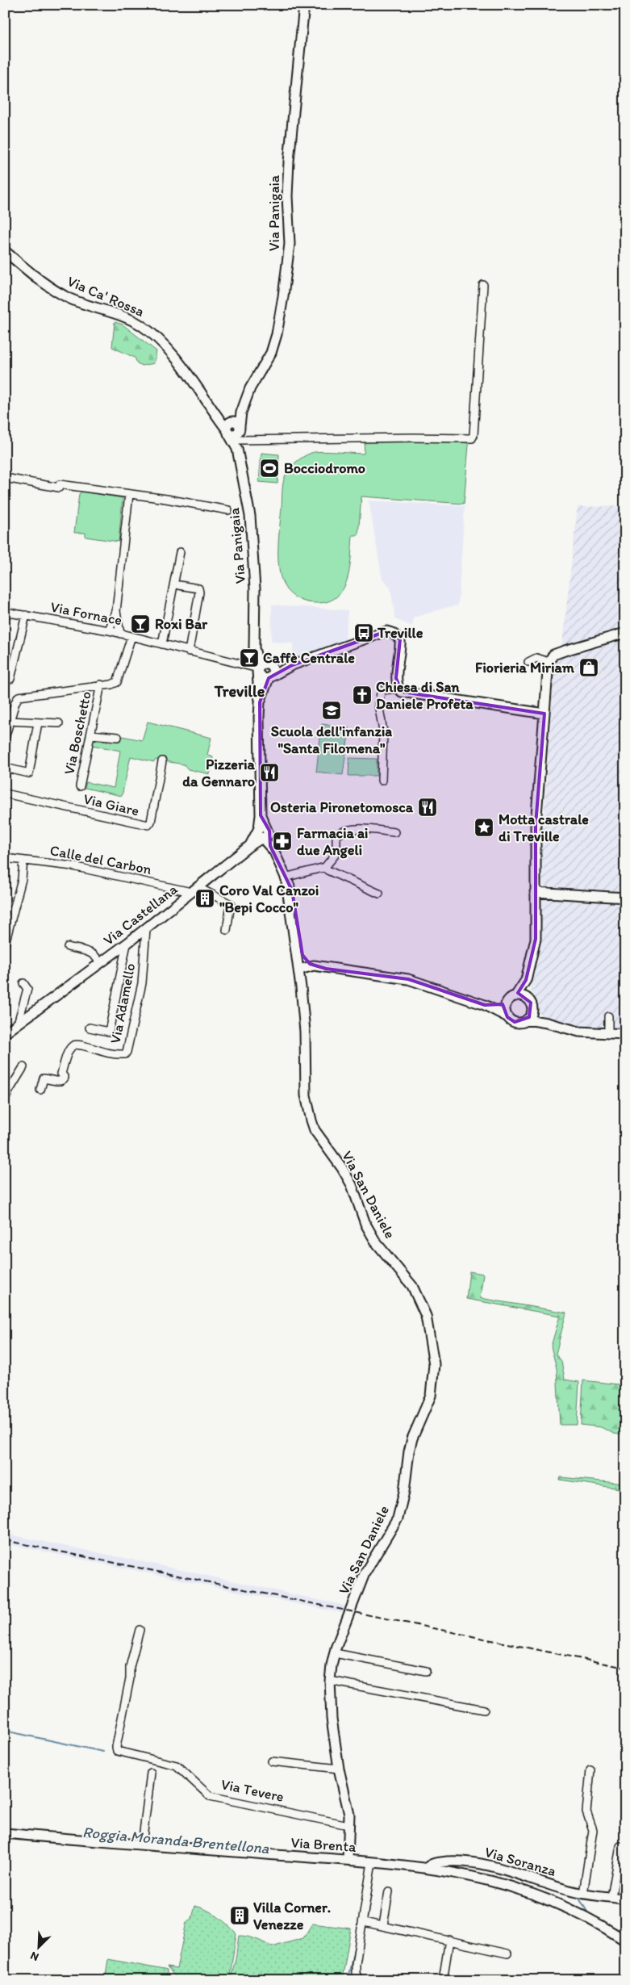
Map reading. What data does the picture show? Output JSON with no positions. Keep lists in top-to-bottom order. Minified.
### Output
{"streets":{"street":["Via Panigaia","Via Ca' Rossa","Via Fornace","Via Boschetto","Via Giare","Calle del Carbon","Via Castellana","Via Adamello","Via San Daniele","Via Tevere","Via Brenta","Via Soranza"]},"crossings":[["Via Panigaia","Via Ca' Rossa"],["Via Panigaia","Via Fornace"],["Via Panigaia","Via Castellana"],["Via Panigaia","Via San Daniele"],["Calle del Carbon","Via Castellana"],["Via Castellana","Via Adamello"],["Via Castellana","Via San Daniele"],["Via Brenta","Via Soranza"]],"districts":["Treville"],"water":["Roggia Moranda Brentellona"],"places":{"sports":["Bocciodromo"],"bar":["Roxi Bar","Caffè Centrale"],"bus stop":["Treville"],"shop":["Fiorieria Miriam"],"church":["Chiesa di San Daniele Profeta"],"school or university":["Scuola dell'infanzia \"Santa Filomena\""],"restaurant":["Pizzeria da Gennaro","Osteria Pironetomosca"],"place":["Motta castrale di Treville"],"pharmacy":["Farmacia ai due Angeli"],"building":["Coro Val Canzoi \"Bepi Cocco\"","Villa Corner. Venezze"]},"north":"bottom left"}
